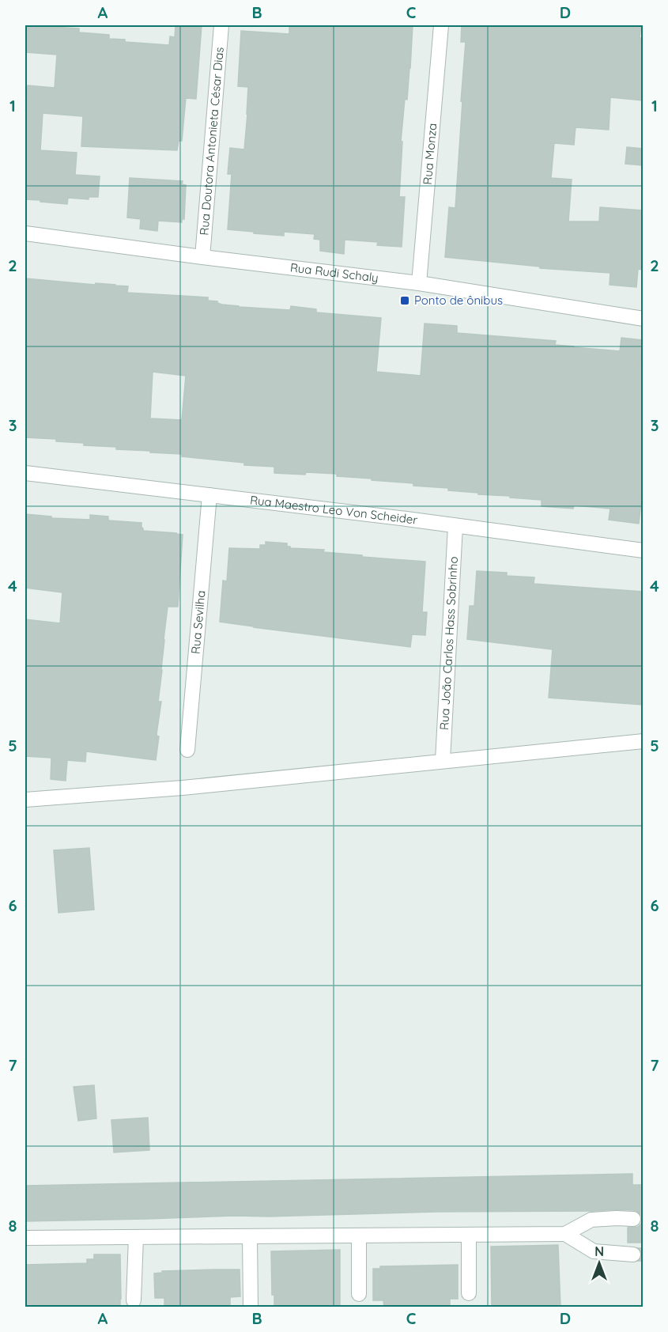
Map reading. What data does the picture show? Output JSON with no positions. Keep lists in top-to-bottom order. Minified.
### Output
{"streets":{"street":["Rua Doutora Antonieta César Dias","Rua Monza","Rua Rudi Schaly","Rua Maestro Leo Von Scheider","Rua Sevilha","Rua João Carlos Hass Sobrinho"]},"crossings":[["Rua Doutora Antonieta César Dias","Rua Rudi Schaly"],["Rua Monza","Rua Rudi Schaly"],["Rua Maestro Leo Von Scheider","Rua Sevilha"],["Rua Maestro Leo Von Scheider","Rua João Carlos Hass Sobrinho"]],"places":{"transit":["Ponto de ônibus"]},"north":"top","grid":{"columns":["A","B","C","D"],"rows":["1","2","3","4","5","6","7","8"]}}
